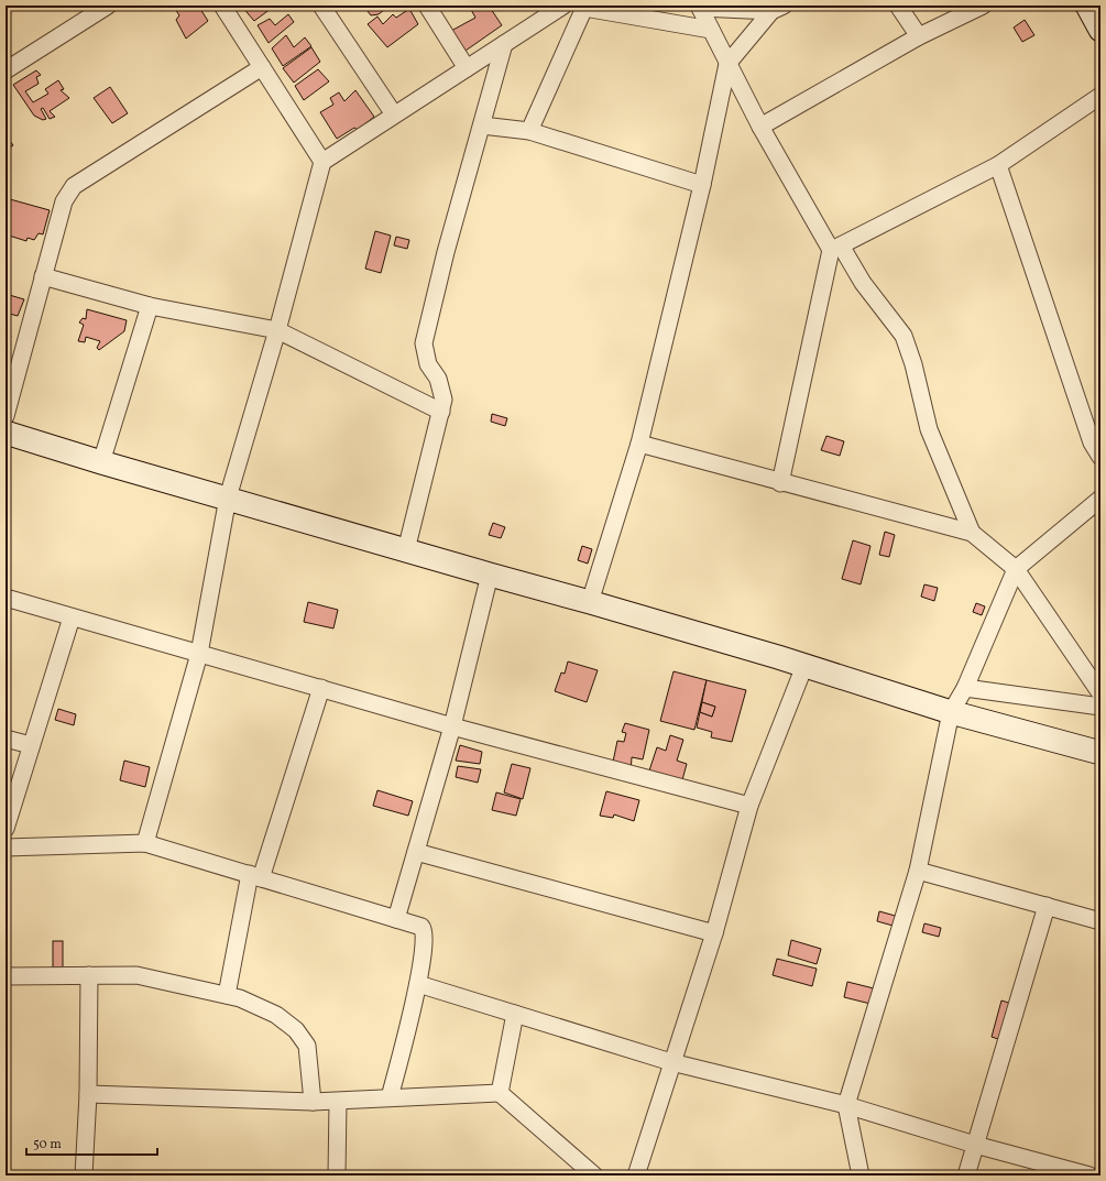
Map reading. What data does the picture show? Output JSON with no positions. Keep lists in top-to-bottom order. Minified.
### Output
{"scale_bar":"50 m"}
